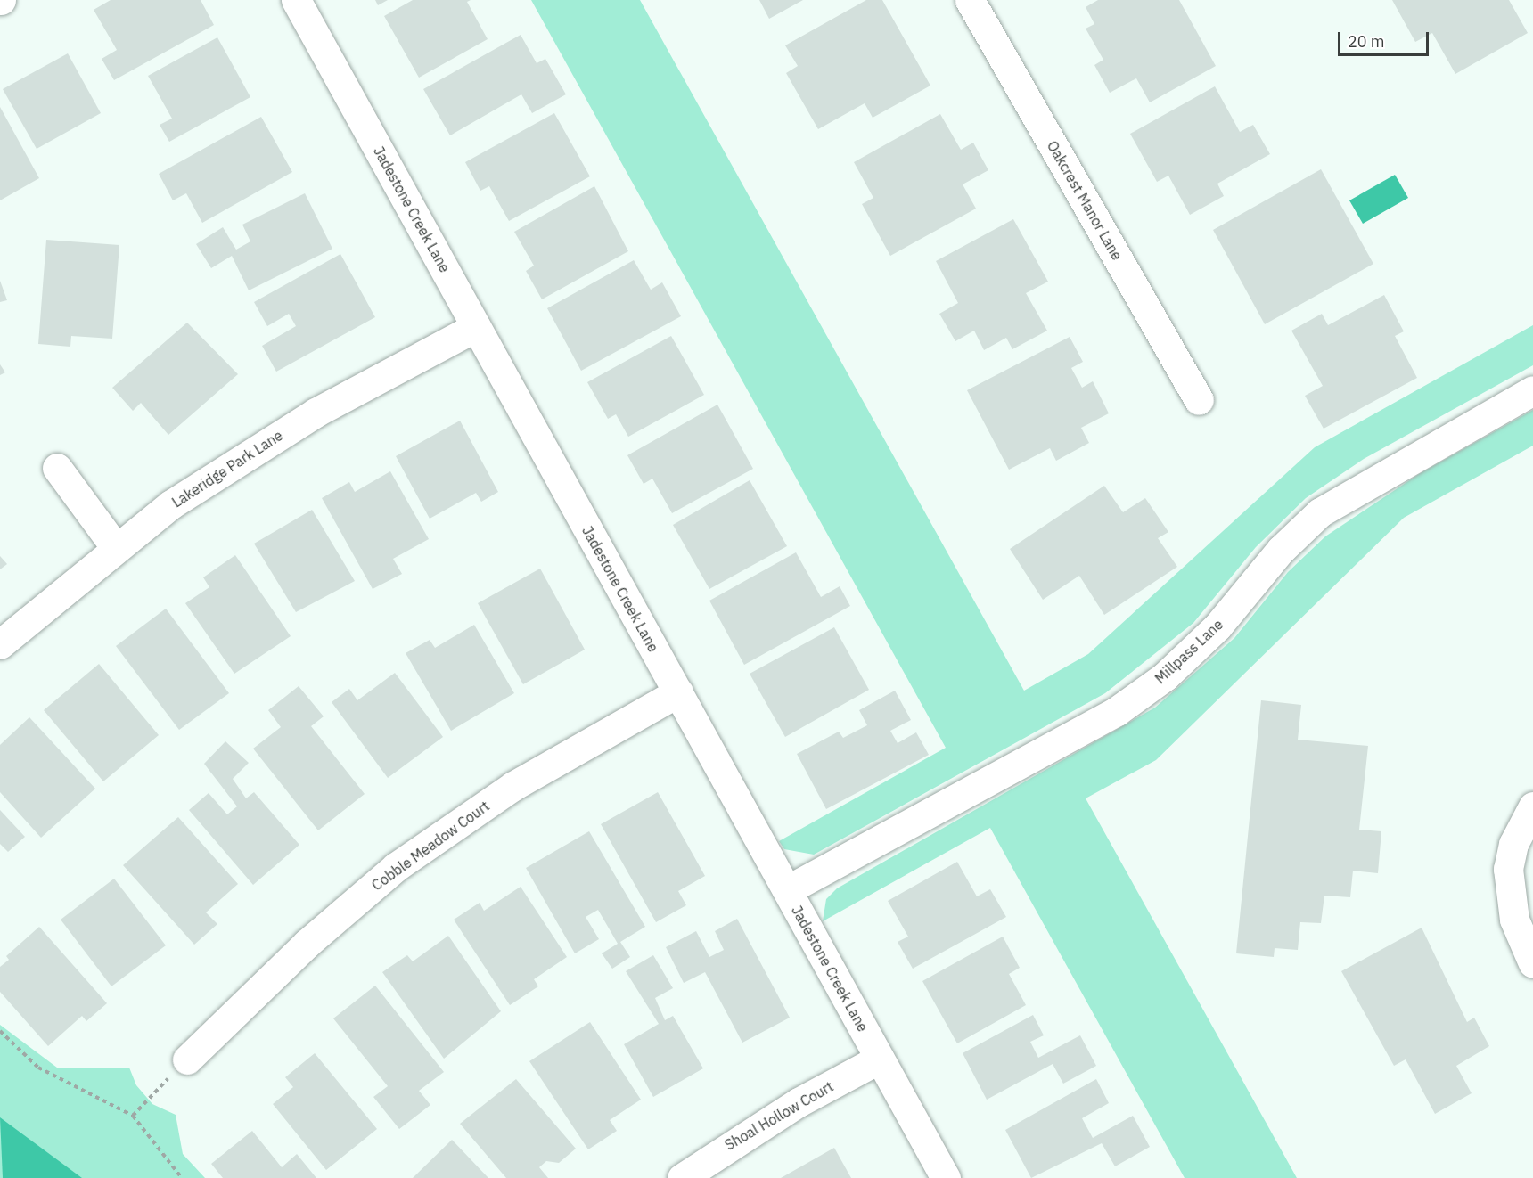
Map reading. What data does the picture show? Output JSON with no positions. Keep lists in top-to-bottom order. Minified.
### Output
{"streets":{"street":["Oakcrest Manor Lane","Jadestone Creek Lane","Lakeridge Park Lane","Millpass Lane","Cobble Meadow Court","Shoal Hollow Court"]},"crossings":[["Jadestone Creek Lane","Lakeridge Park Lane"],["Jadestone Creek Lane","Millpass Lane"],["Jadestone Creek Lane","Cobble Meadow Court"],["Jadestone Creek Lane","Shoal Hollow Court"]],"scale_bar":"20 m"}
